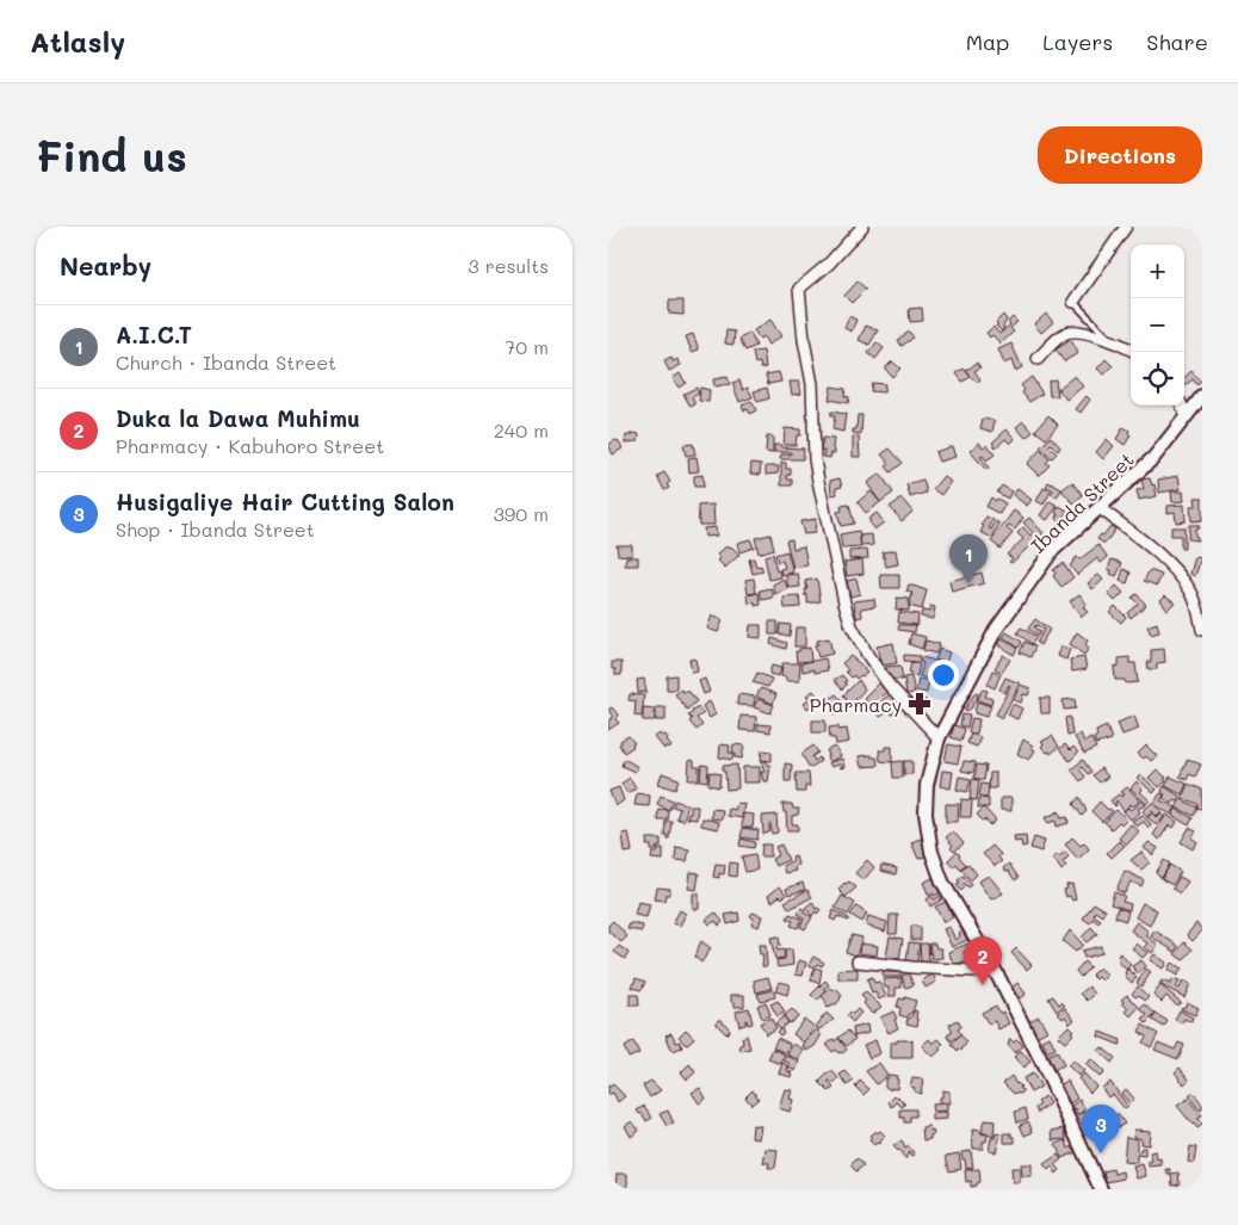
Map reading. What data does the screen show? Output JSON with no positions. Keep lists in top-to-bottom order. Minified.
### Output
{"streets":{"street":["Ibanda Street"]},"places":{"pharmacy":["Pharmacy"]},"page":{"header":"Atlasly","nav":["Map","Layers","Share"],"buttons":"Directions","title":"Find us","heading":["Nearby","3 results"],"map_buttons":["+","−"],"list":[{"mark":"1","name":"A.I.C.T","note":"Church · Ibanda Street","value":"70 m"},{"mark":"2","name":"Duka la Dawa Muhimu","note":"Pharmacy · Kabuhoro Street","value":"240 m"},{"mark":"3","name":"Husigaliye Hair Cutting Salon","note":"Shop · Ibanda Street","value":"390 m"}],"pins":["1","2","3"]}}
